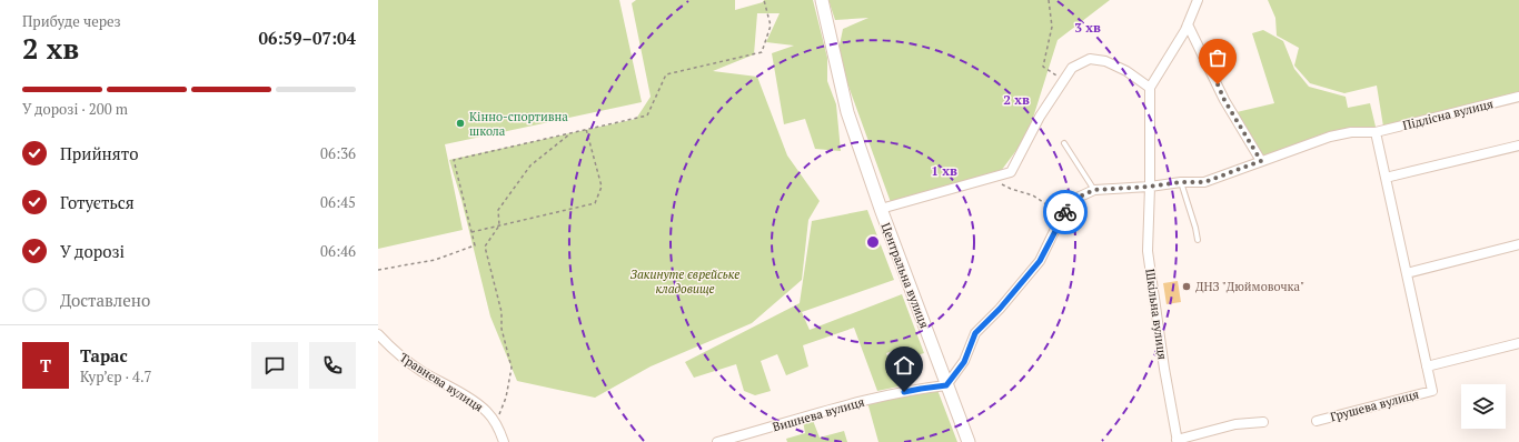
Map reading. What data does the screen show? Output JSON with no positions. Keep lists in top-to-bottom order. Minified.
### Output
{"streets":{"main road":["Центральна вулиця"],"street":["Підлісна вулиця","Шкільна вулиця","Травнева вулиця","Грушева вулиця","Вишнева вулиця"]},"crossings":[["Центральна вулиця","Вишнева вулиця"]],"parks":["Закинуте єврейське кладовище"],"places":["Кінно-спортивна школа","ДНЗ \"Дюймовочка\""],"page":{"heading":["2 хв","Прибуде через","06:59–07:04"],"panel":["Тарас","Кур’єр · 4.7"],"bar":"У дорозі · 200 m","list":[["Прийнято","06:36"],["Готується","06:45"],["У дорозі","06:46"],"Доставлено"],"round":"Т"},"rings":["3 хв","2 хв","1 хв"]}
